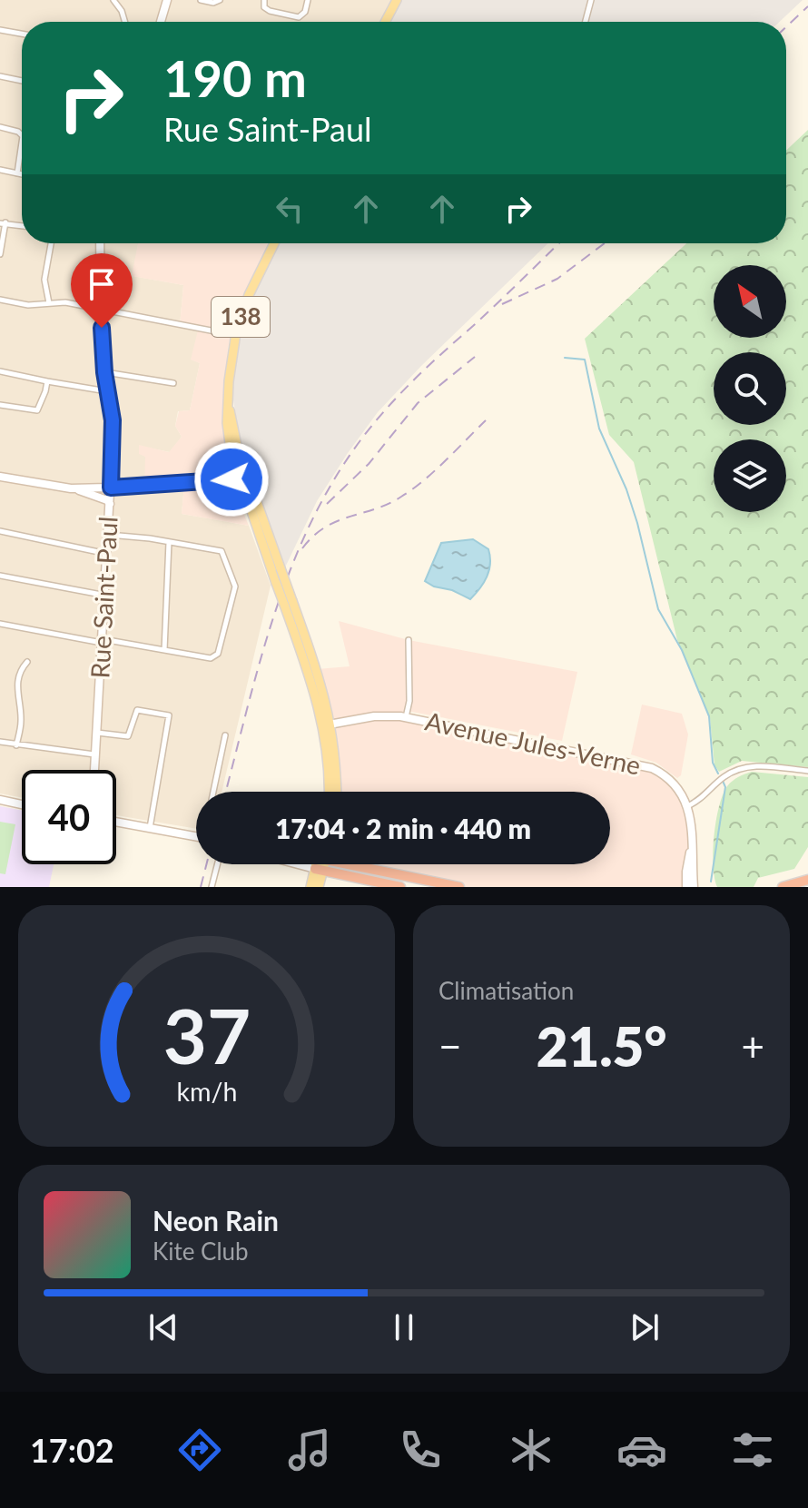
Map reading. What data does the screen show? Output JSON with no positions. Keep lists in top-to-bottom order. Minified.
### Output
{"streets":{"main road":["138"],"street":["Rue Saint-Paul","Avenue Jules-Verne"]},"crossings":[["138","Avenue Jules-Verne"]],"north":"top left","page":{"turn":["190 m","Rue Saint-Paul"],"limit":"40","trip":"17:04 · 2 min · 440 m","tile":"Climatisation","heat":["−","21.5°","+"],"song":["Neon Rain","Kite Club"],"tabs":"17:02","gauge":["37","km/h"]}}
